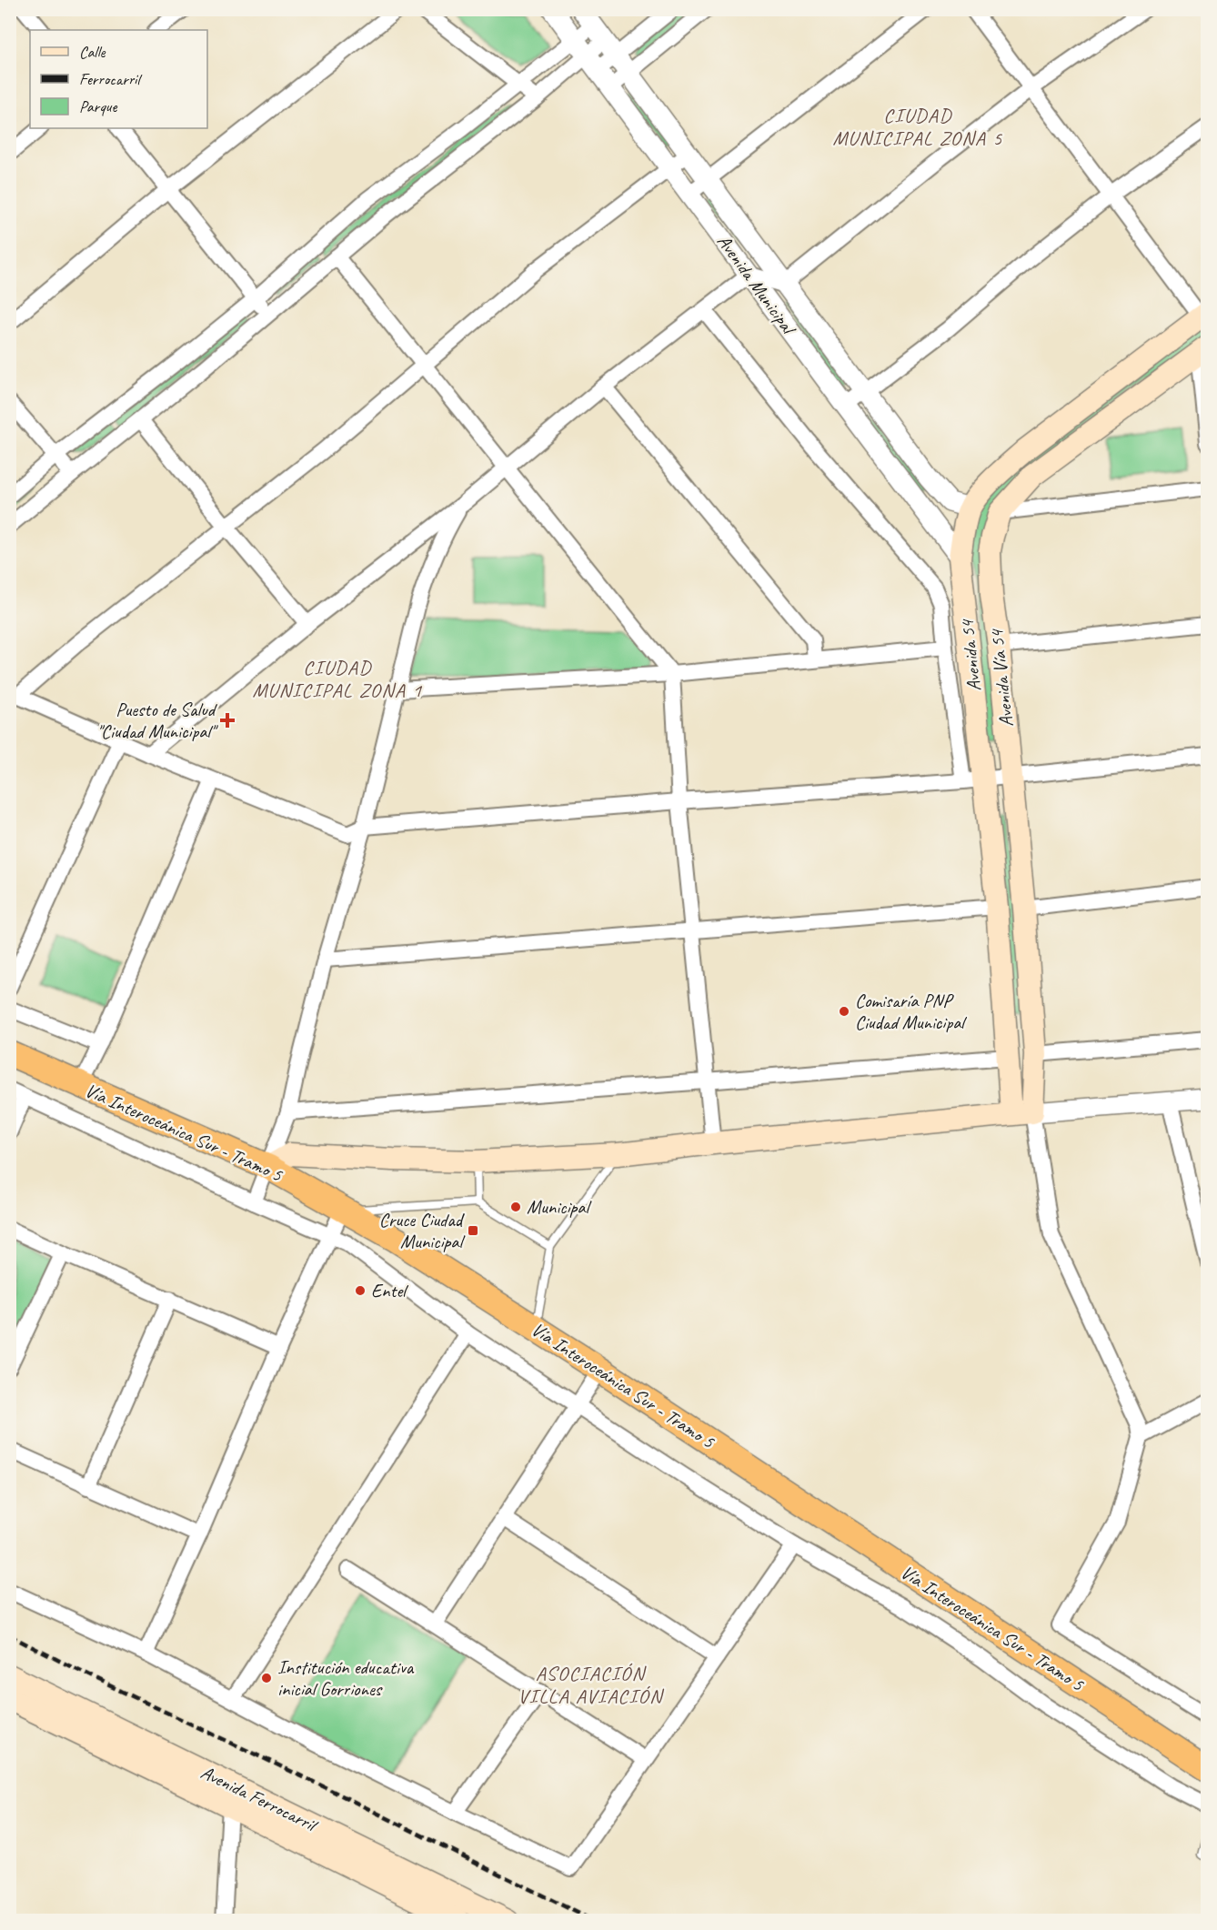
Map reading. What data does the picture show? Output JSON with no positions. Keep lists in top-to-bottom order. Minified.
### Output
{"streets":{"highway":["Vía Interoceánica Sur - Tramo 5"],"main road":["Avenida 54","Avenida Vía 54","Avenida Ferrocarril"],"street":["Avenida Municipal"]},"crossings":[["Avenida Municipal","Avenida 54"],["Avenida 54","Avenida Vía 54"]],"districts":["CIUDAD MUNICIPAL ZONA 5","CIUDAD MUNICIPAL ZONA 1","ASOCIACIÓN VILLA AVIACIÓN"],"places":{"health":["Puesto de Salud \"Ciudad Municipal\""],"other":["Comisaría PNP Ciudad Municipal","Municipal","Entel","Institución educativa inicial Gorriones"],"transit":["Cruce Ciudad Municipal"]},"legend":["Calle","Ferrocarril","Parque"]}
